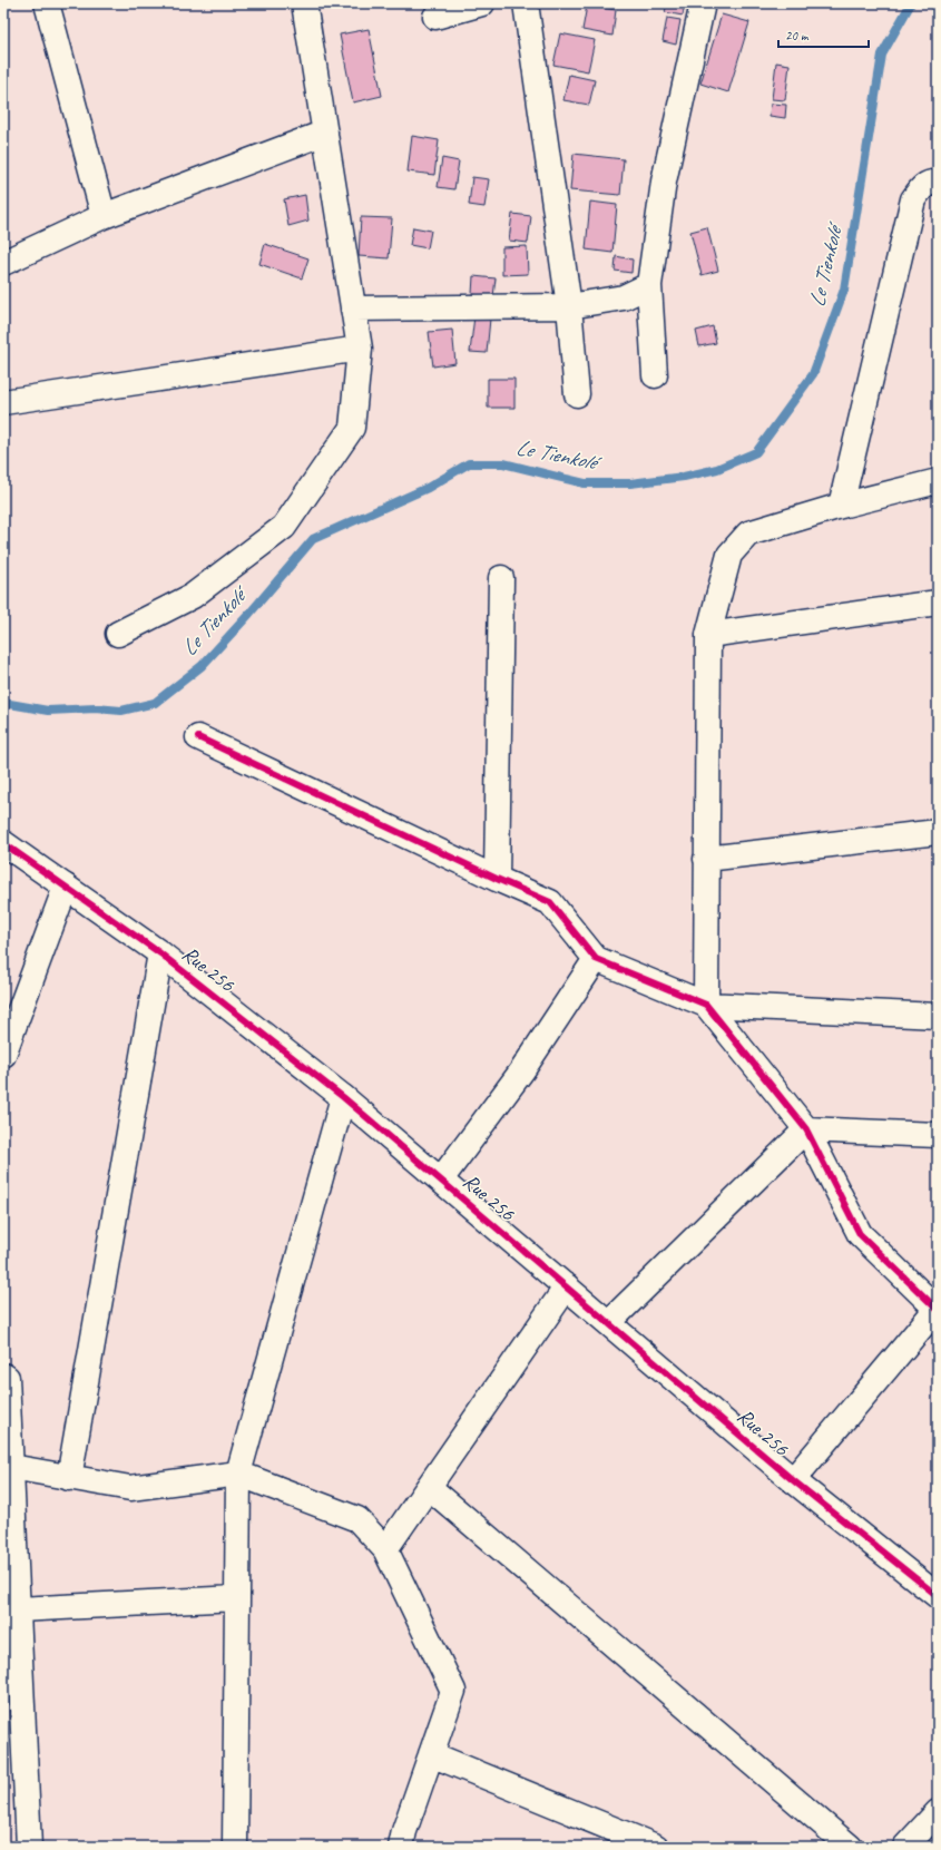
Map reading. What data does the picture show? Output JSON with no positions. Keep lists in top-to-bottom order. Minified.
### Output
{"streets":{"street":["Rue 256"]},"water":["Le Tienkolé"],"scale_bar":"20 m"}
